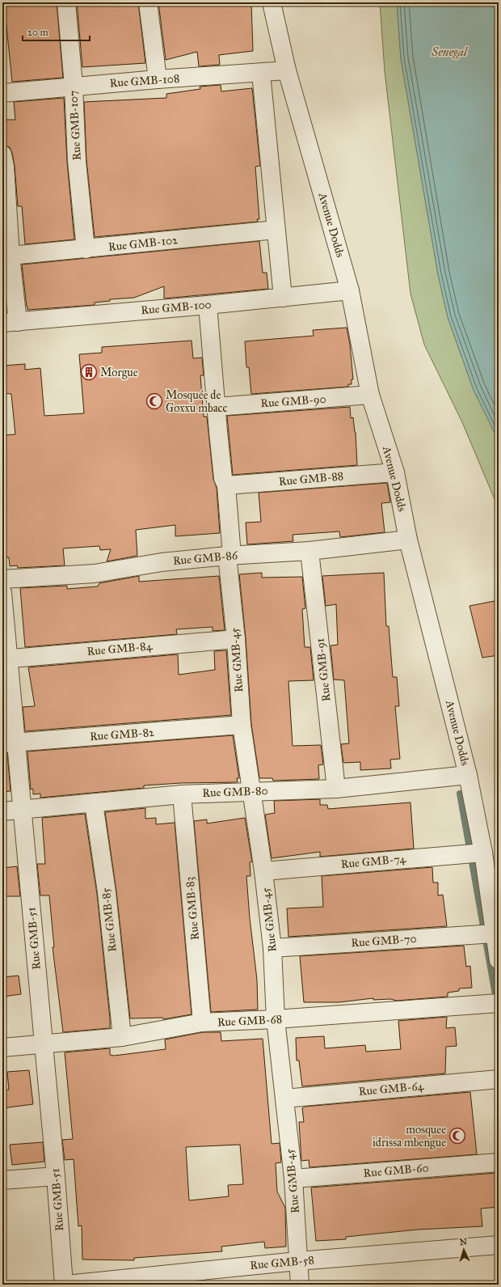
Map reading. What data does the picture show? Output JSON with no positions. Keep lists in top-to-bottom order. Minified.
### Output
{"streets":{"street":["Rue GMB-108","Rue GMB-107","Avenue Dodds","Rue GMB-102","Rue GMB-100","Rue GMB-90","Rue GMB-88","Rue GMB-86","Rue GMB-84","Rue GMB-45","Rue GMB-91","Rue GMB-82","Rue GMB-80","Rue GMB-74","Rue GMB-83","Rue GMB-85","Rue GMB-51","Rue GMB-70","Rue GMB-68","Rue GMB-64","Rue GMB-60","Rue GMB-58"]},"crossings":[["Rue GMB-108","Rue GMB-107"],["Rue GMB-108","Avenue Dodds"],["Rue GMB-107","Rue GMB-102"],["Avenue Dodds","Rue GMB-100"],["Avenue Dodds","Rue GMB-90"],["Avenue Dodds","Rue GMB-88"],["Avenue Dodds","Rue GMB-86"],["Avenue Dodds","Rue GMB-80"],["Avenue Dodds","Rue GMB-74"],["Avenue Dodds","Rue GMB-70"],["Rue GMB-100","Rue GMB-45"],["Rue GMB-90","Rue GMB-45"],["Rue GMB-88","Rue GMB-45"],["Rue GMB-86","Rue GMB-45"],["Rue GMB-86","Rue GMB-91"],["Rue GMB-84","Rue GMB-45"],["Rue GMB-84","Rue GMB-51"],["Rue GMB-45","Rue GMB-82"],["Rue GMB-45","Rue GMB-80"],["Rue GMB-45","Rue GMB-74"],["Rue GMB-45","Rue GMB-70"],["Rue GMB-45","Rue GMB-68"],["Rue GMB-45","Rue GMB-64"],["Rue GMB-45","Rue GMB-60"],["Rue GMB-45","Rue GMB-58"],["Rue GMB-91","Rue GMB-80"],["Rue GMB-82","Rue GMB-51"],["Rue GMB-80","Rue GMB-83"],["Rue GMB-80","Rue GMB-85"],["Rue GMB-80","Rue GMB-51"],["Rue GMB-83","Rue GMB-68"],["Rue GMB-85","Rue GMB-68"],["Rue GMB-51","Rue GMB-68"]],"water":["Senegal"],"places":{"building":["Morgue"],"mosque":["Mosquée de Goxxu mbacc","mosquee idrissa mbengue"]},"scale_bar":"20 m","north":"top"}
